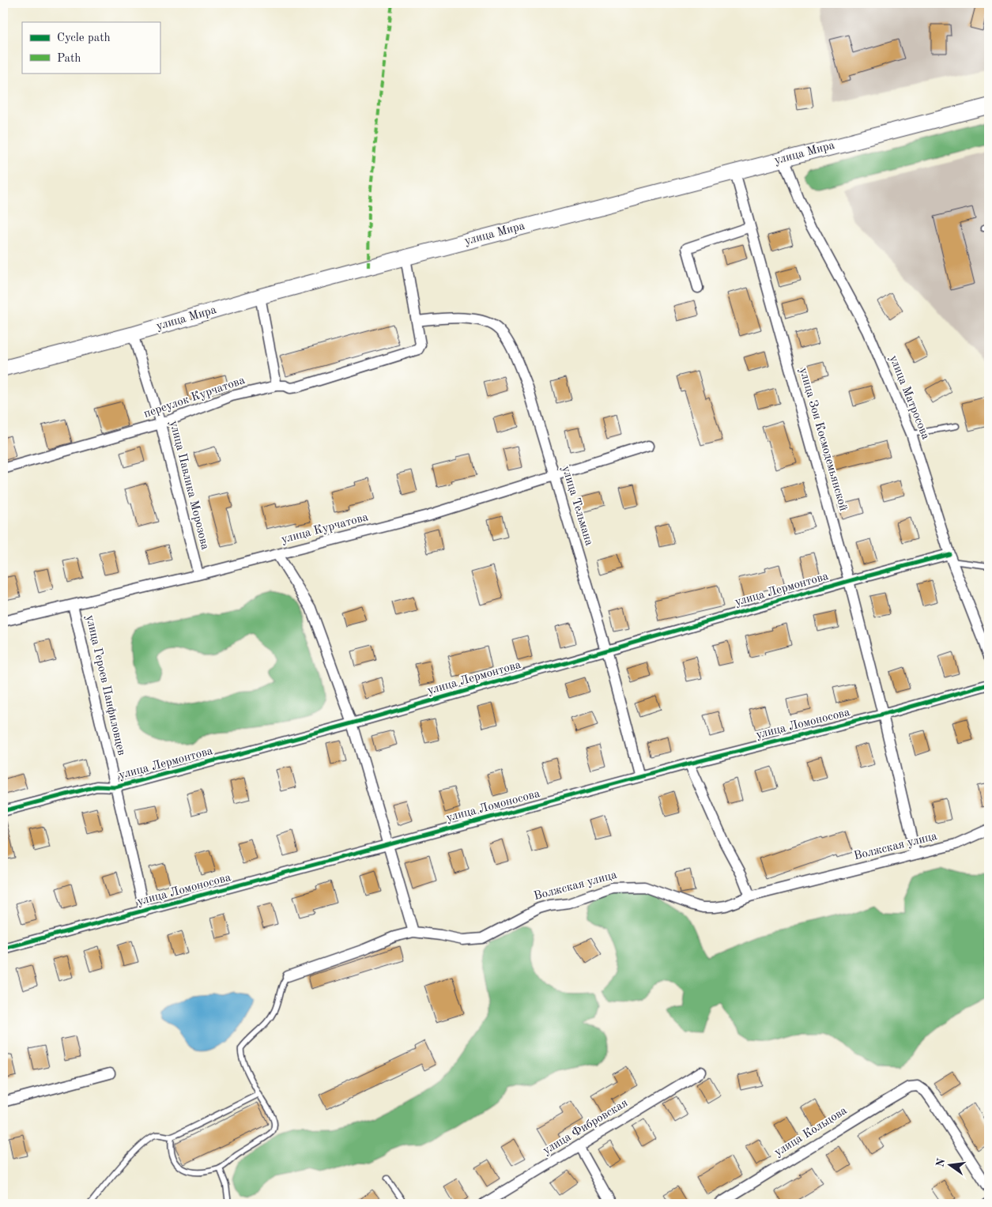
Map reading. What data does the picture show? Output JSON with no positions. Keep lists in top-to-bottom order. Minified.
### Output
{"streets":{"main road":["улица Мира"],"street":["переулок Курчатова","улица Матросова","улица Зои Космодемьянской","улица Павлика Морозова","улица Тельмана","улица Курчатова","улица Лермонтова","улица Героев Панфиловцев","улица Ломоносова","Волжская улица","улица Фибровская","улица Кольцова"]},"crossings":[["улица Мира","переулок Курчатова"],["улица Мира","улица Матросова"],["улица Мира","улица Зои Космодемьянской"],["улица Мира","улица Павлика Морозова"],["переулок Курчатова","улица Павлика Морозова"],["переулок Курчатова","улица Тельмана"],["улица Матросова","улица Лермонтова"],["улица Зои Космодемьянской","улица Лермонтова"],["улица Зои Космодемьянской","улица Ломоносова"],["улица Зои Космодемьянской","Волжская улица"],["улица Павлика Морозова","улица Курчатова"],["улица Тельмана","улица Курчатова"],["улица Тельмана","улица Лермонтова"],["улица Тельмана","улица Ломоносова"],["улица Курчатова","улица Героев Панфиловцев"],["улица Лермонтова","улица Героев Панфиловцев"],["улица Героев Панфиловцев","улица Ломоносова"]],"legend":["Cycle path","Path"],"north":"left"}
